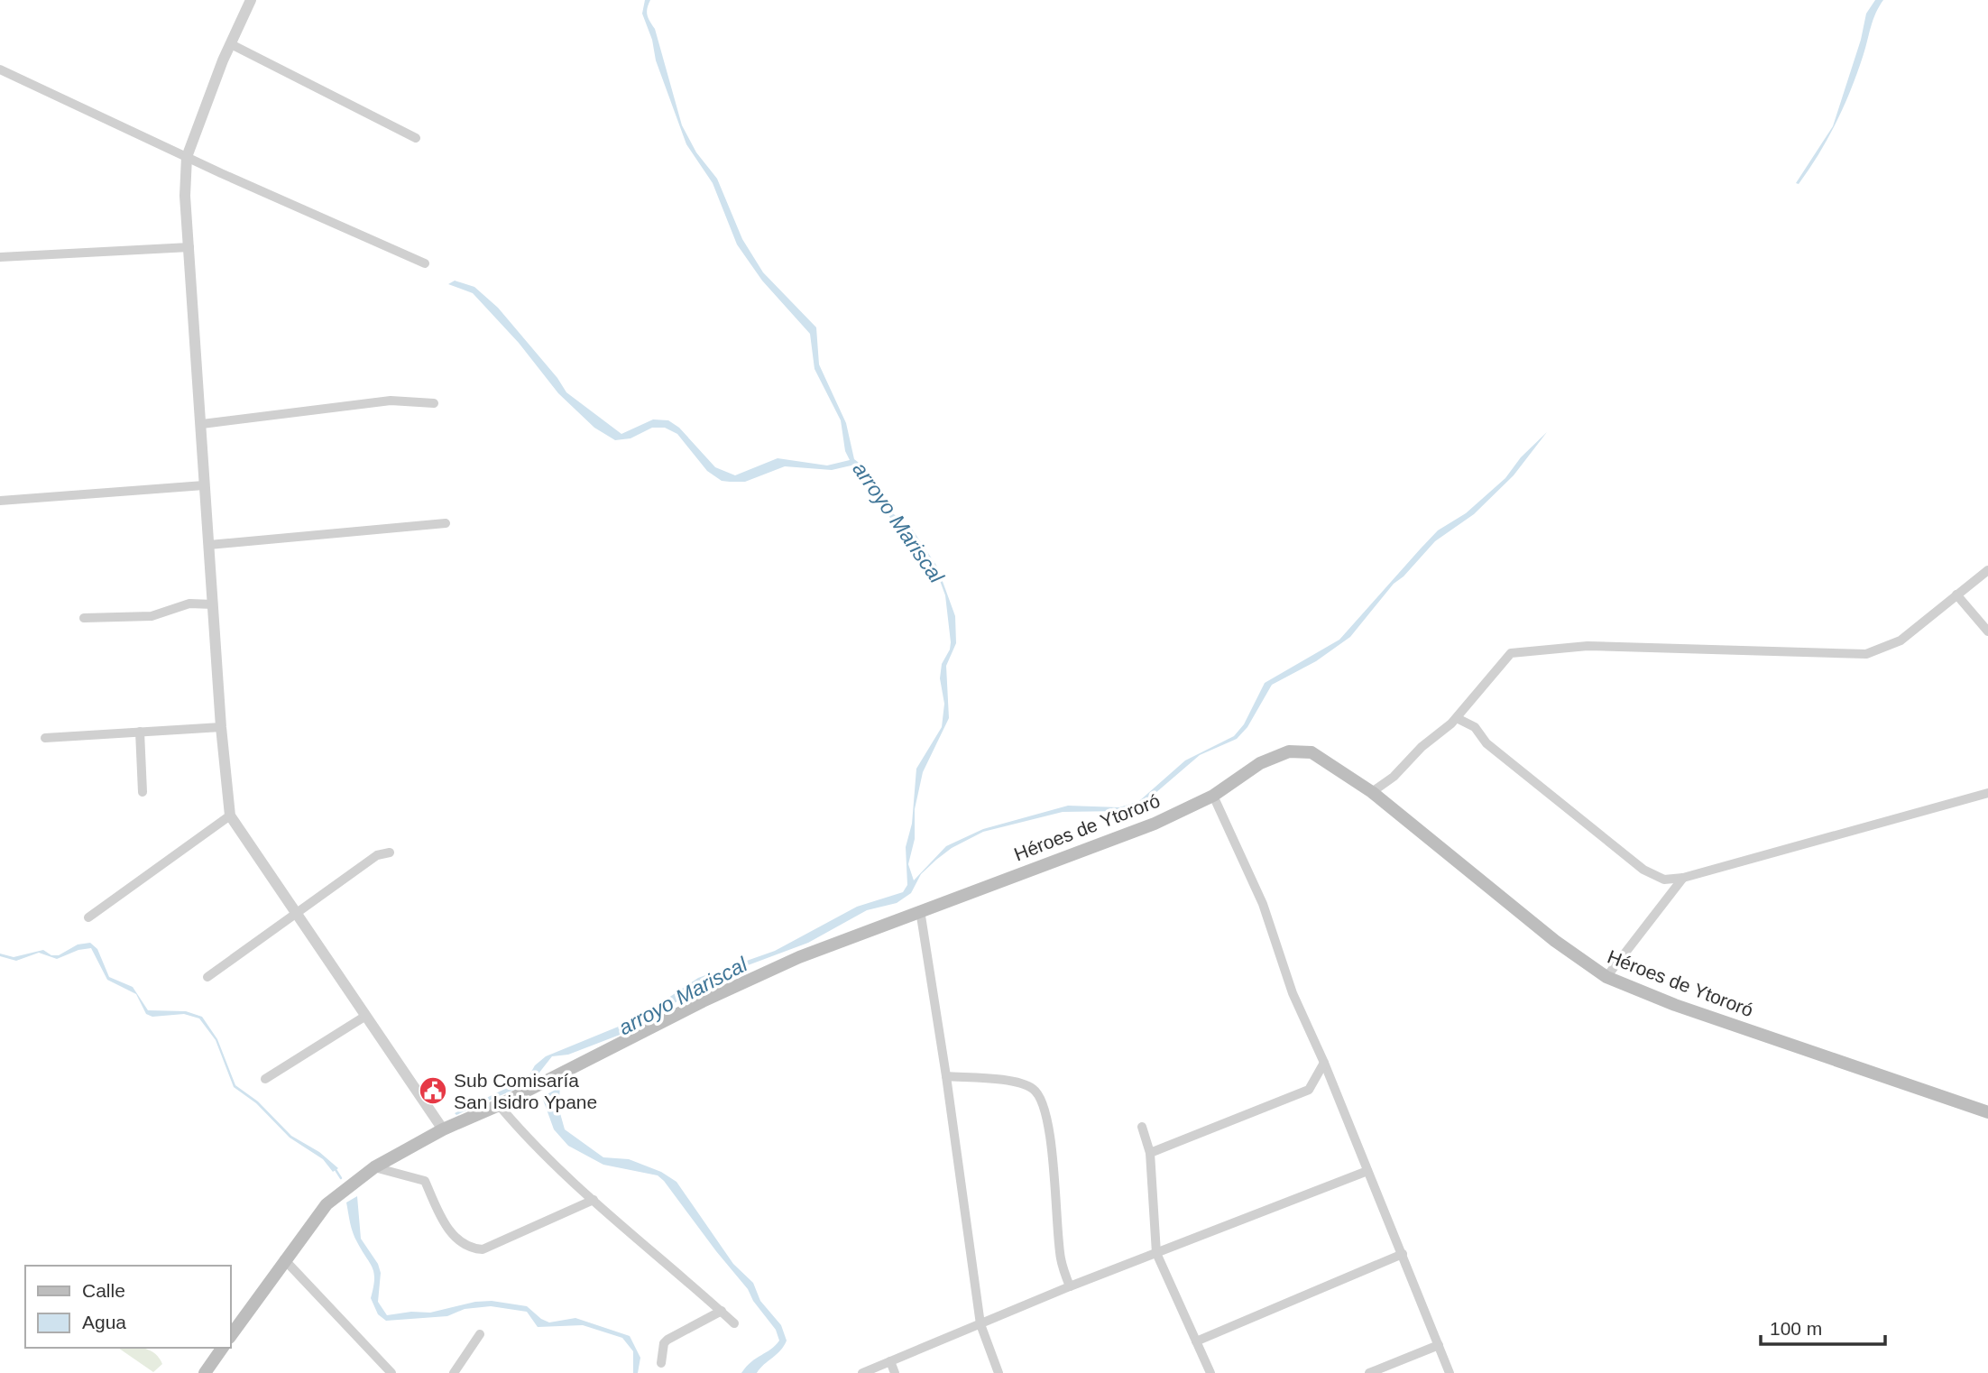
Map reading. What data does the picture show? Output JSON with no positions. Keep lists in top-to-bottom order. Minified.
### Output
{"streets":{"main road":["Héroes de Ytororó"]},"water":["arroyo Mariscal"],"places":{"public building":["Sub Comisaría San Isidro Ypane"]},"legend":["Calle","Agua"],"scale_bar":"100 m"}
